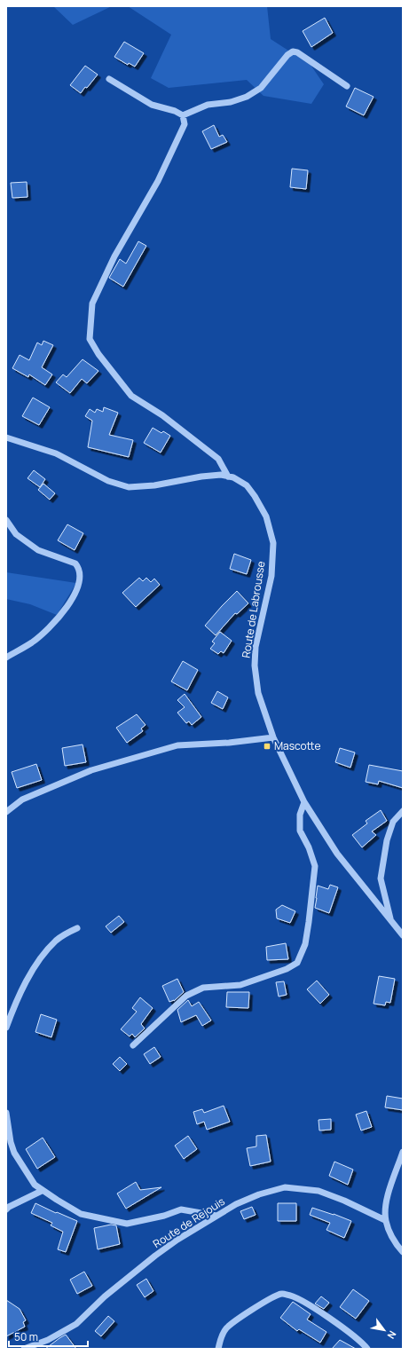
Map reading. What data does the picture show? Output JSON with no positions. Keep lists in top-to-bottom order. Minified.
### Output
{"streets":{"street":["Route de Labrousse","Route de Rejouis"]},"places":{"transit":["Mascotte"]},"scale_bar":"50 m","north":"bottom right"}
